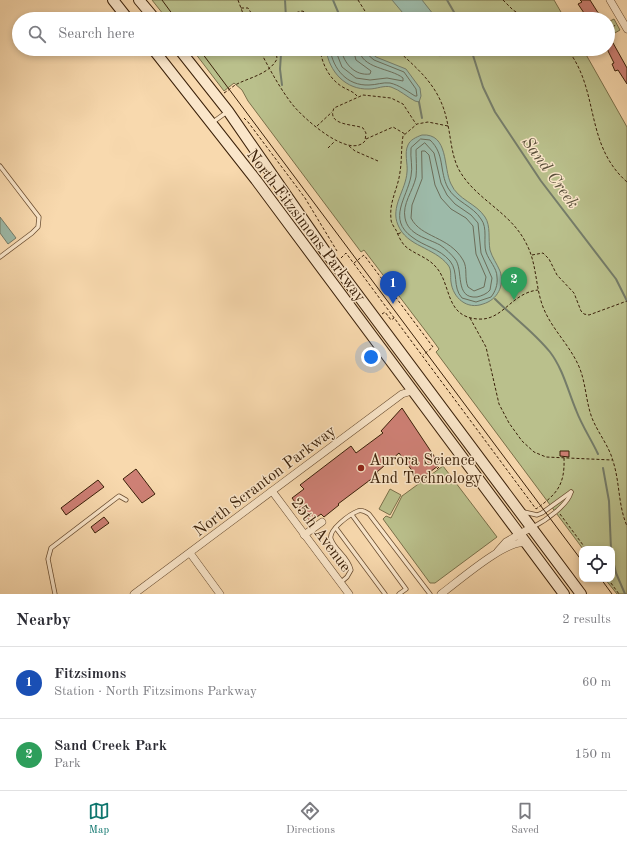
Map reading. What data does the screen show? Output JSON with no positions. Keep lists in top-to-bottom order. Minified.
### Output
{"streets":{"main road":["North Fitzsimons Parkway"],"street":["North Scranton Parkway","25th Avenue"]},"crossings":[["North Fitzsimons Parkway","North Scranton Parkway"],["North Scranton Parkway","25th Avenue"]],"water":["Sand Creek"],"places":["Aurora Science And Technology"],"page":{"search":"Search here","pins":["2","1"],"heading":["Nearby","2 results"],"list":[{"mark":"1","name":"Fitzsimons","note":"Station · North Fitzsimons Parkway","value":"60 m"},{"mark":"2","name":"Sand Creek Park","note":"Park","value":"150 m"}],"nav":["Map","Directions","Saved"]}}
